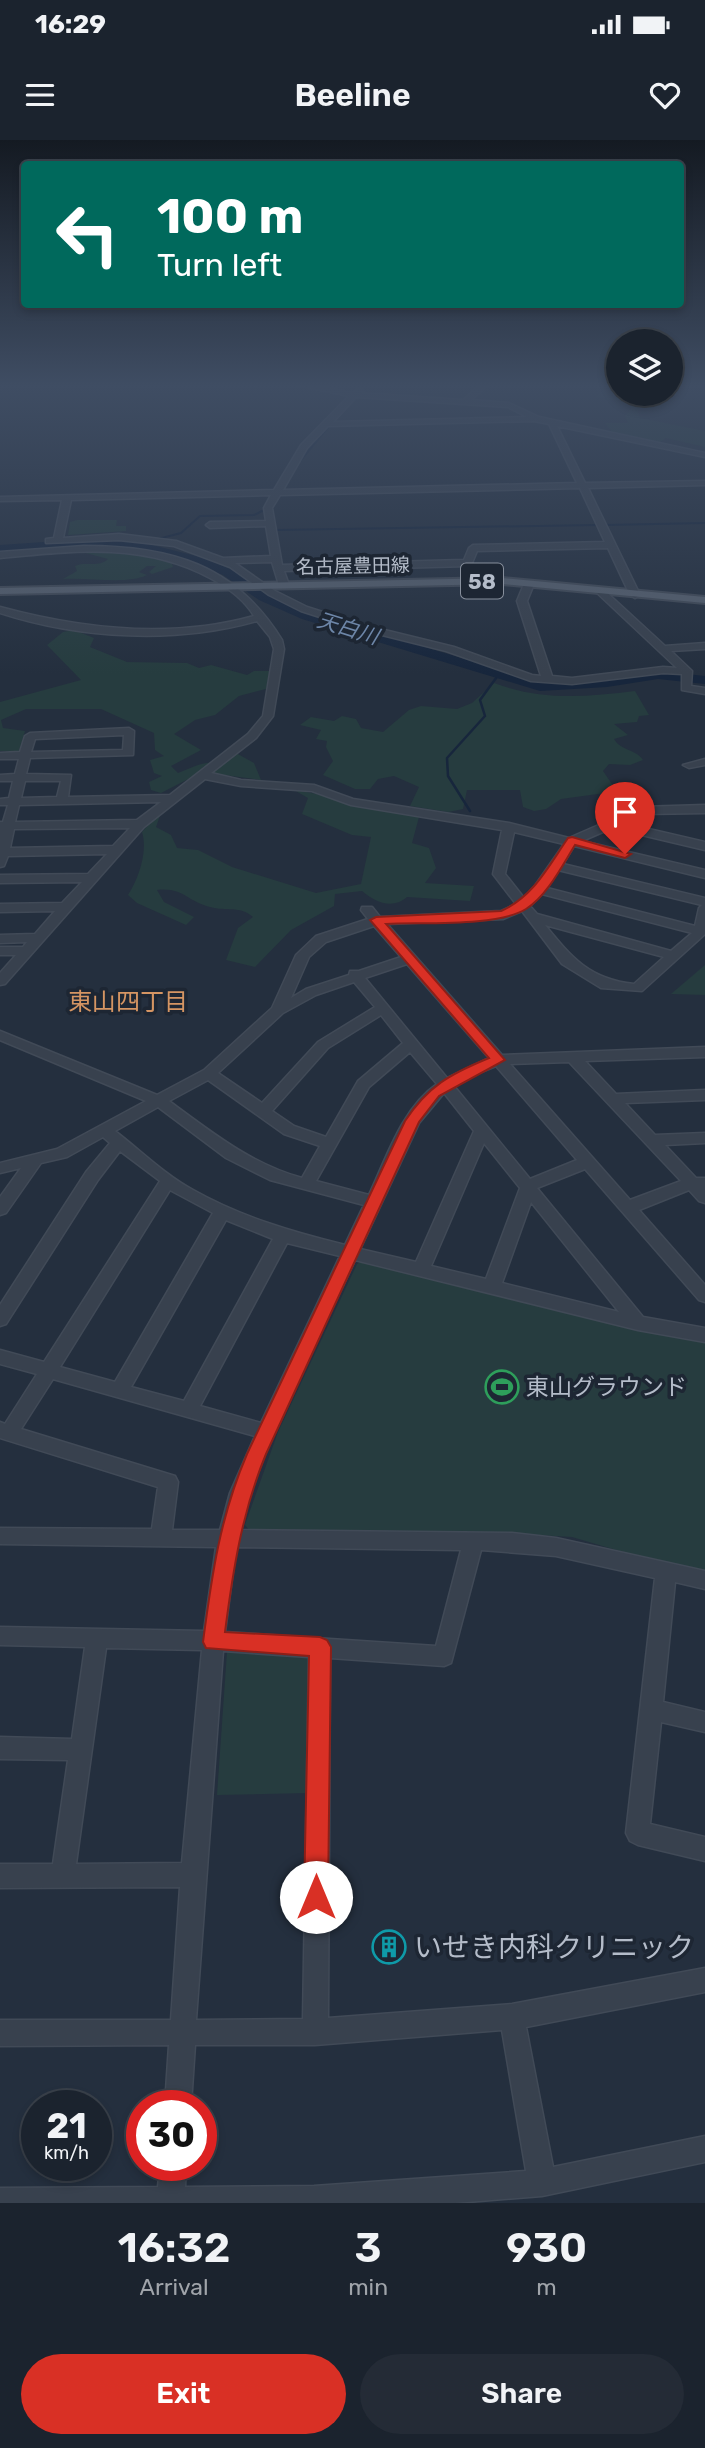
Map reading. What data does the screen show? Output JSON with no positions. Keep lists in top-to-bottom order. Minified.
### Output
{"streets":{"main road":["名古屋豊田線","58"]},"districts":["東山四丁目"],"water":["天白川"],"places":{"sports":["東山グラウンド"],"building":["いせき内科クリニック"]},"page":{"status":"16:29","header":"Beeline","turn":["100 m","Turn left"],"speed":"21 km/h","limit":"30","eta":["16:32","Arrival","3","min","930","m"],"buttons":["Exit","Share"]}}
